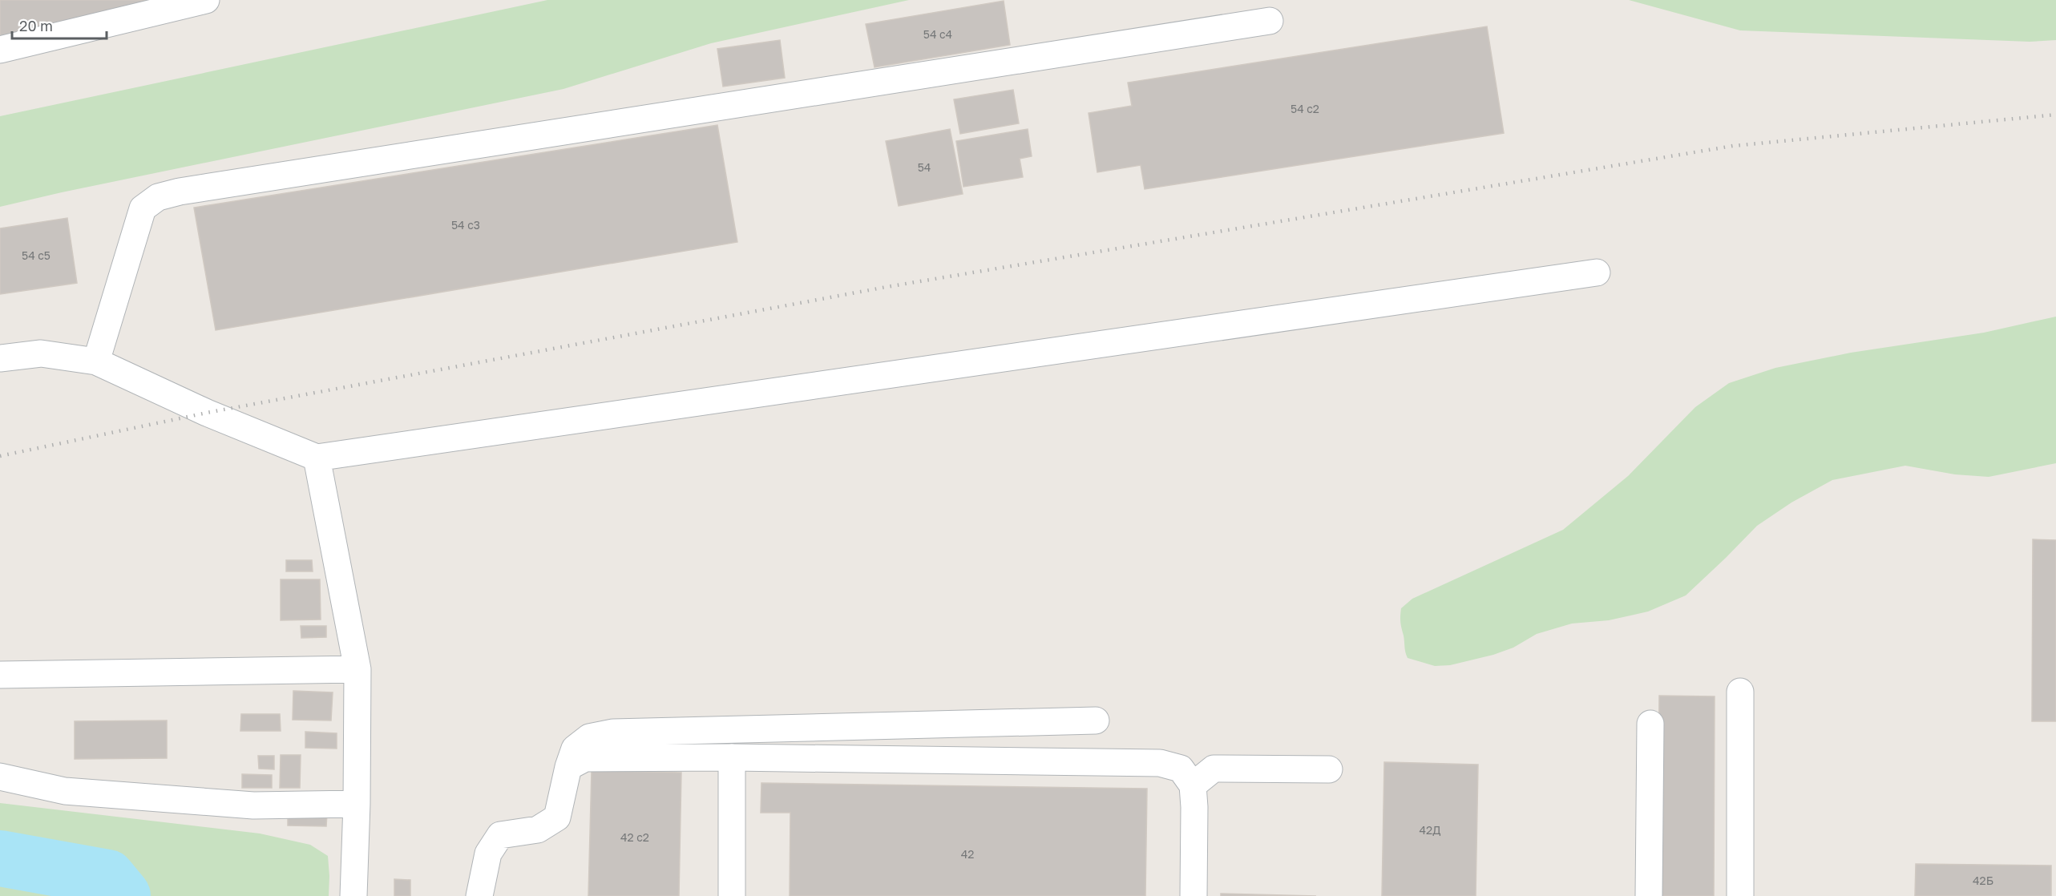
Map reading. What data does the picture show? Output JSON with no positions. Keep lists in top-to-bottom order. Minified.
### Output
{"house_numbers":["54 с4","54 с2","54","54 с3","54 с5","42Д","42 с2","42","42Б"],"scale_bar":"20 m"}
